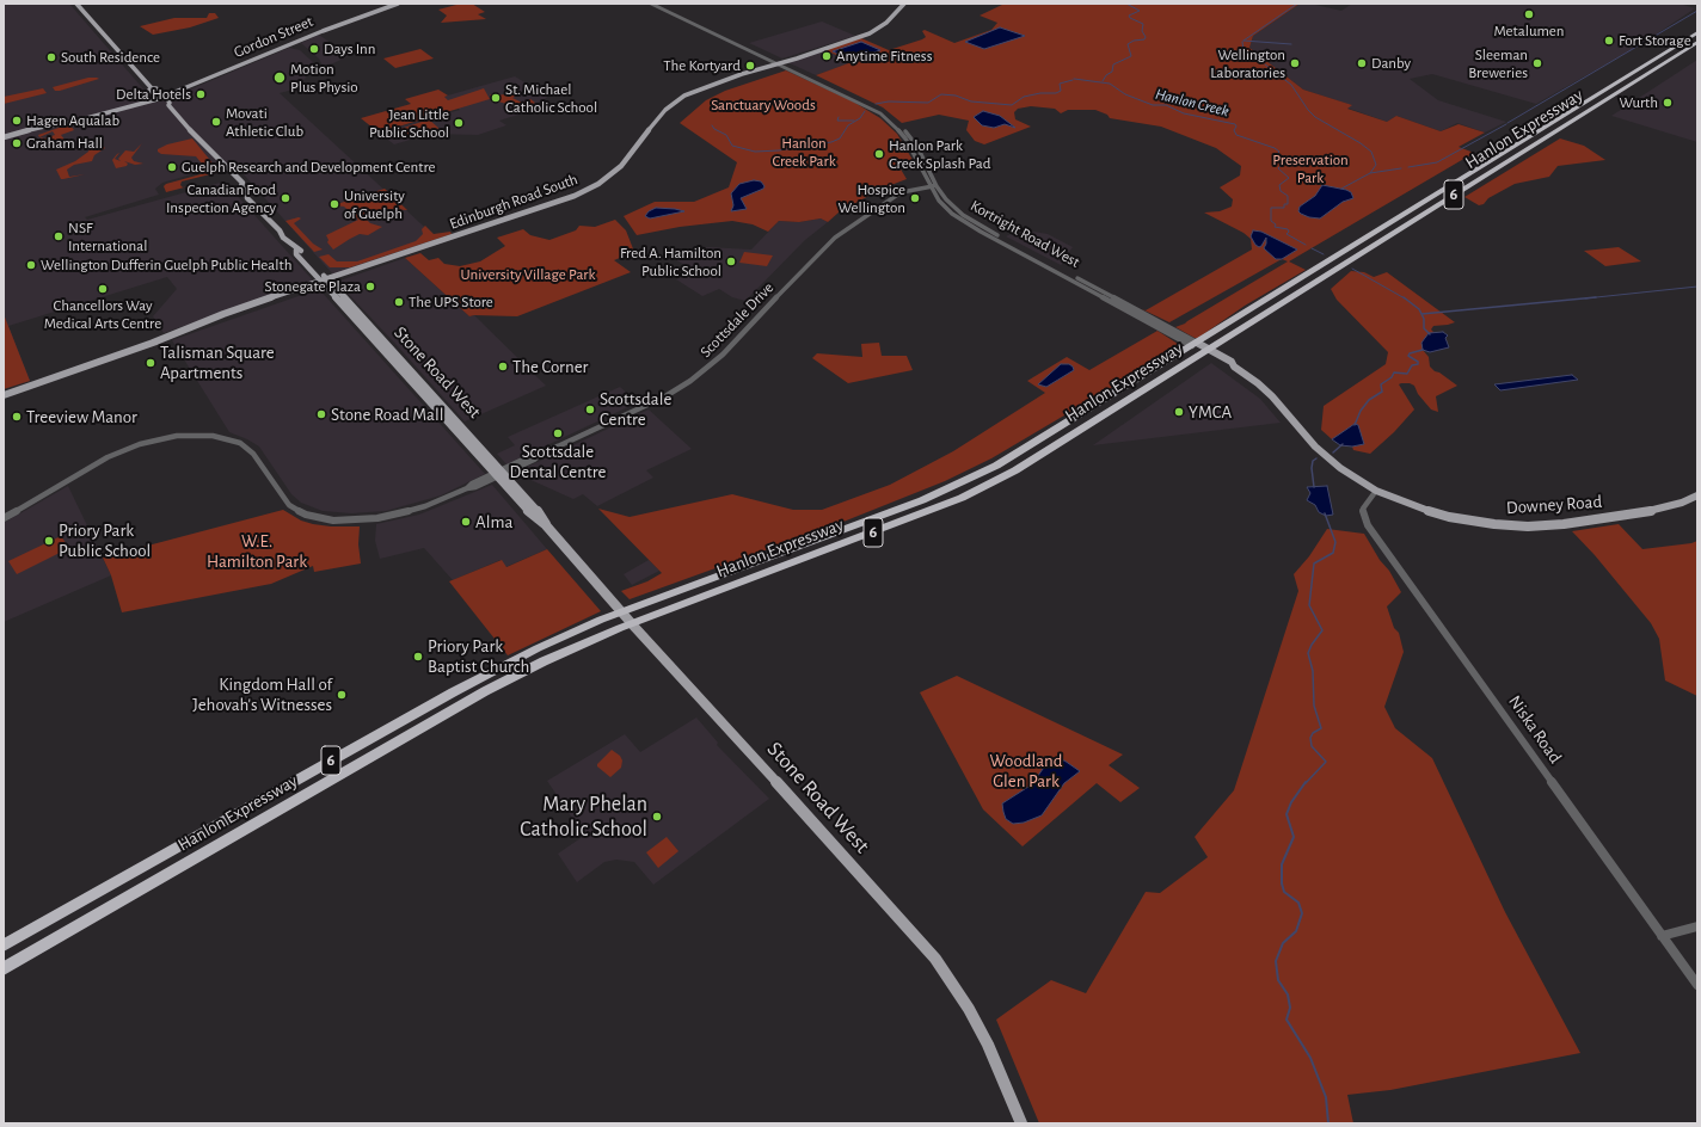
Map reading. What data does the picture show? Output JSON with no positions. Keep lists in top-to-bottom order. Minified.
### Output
{"streets":{"highway":["Hanlon Expressway","6"],"main road":["Gordon Street","Edinburgh Road South","Stone Road West","Downey Road"],"street":["Kortright Road West","Scottsdale Drive","Niska Road"]},"crossings":[["Gordon Street","Stone Road West"],["Hanlon Expressway","Kortright Road West"],["Hanlon Expressway","Stone Road West"],["Hanlon Expressway","Downey Road"],["Edinburgh Road South","Kortright Road West"],["Edinburgh Road South","Stone Road West"],["Kortright Road West","Scottsdale Drive"],["Kortright Road West","Downey Road"],["Scottsdale Drive","Stone Road West"],["Downey Road","Niska Road"]],"water":["Hanlon Creek"],"parks":["Sanctuary Woods","Hanlon Creek Park","Preservation Park","University Village Park","W.E. Hamilton Park","Woodland Glen Park"],"places":["Metalumen","Fort Storage","Days Inn","Anytime Fitness","South Residence","Wellington Laboratories","Danby","Sleeman Breweries","The Kortyard","Motion Plus Physio","Delta Hotels","St. Michael Catholic School","Wurth","Hagen Aqualab","Movati Athletic Club","Jean Little Public School","Graham Hall","Hanlon Park Creek Splash Pad","Guelph Research and Development Centre","Canadian Food Inspection Agency","Hospice Wellington","University of Guelph","NSF International","Fred A. Hamilton Public School","Wellington Dufferin Guelph Public Health","Stonegate Plaza","Chancellors Way Medical Arts Centre","The UPS Store","Talisman Square Apartments","The Corner","Scottsdale Centre","YMCA","Stone Road Mall","Treeview Manor","Scottsdale Dental Centre","Alma","Priory Park Public School","Priory Park Baptist Church","Kingdom Hall of Jehovah's Witnesses","Mary Phelan Catholic School"]}
